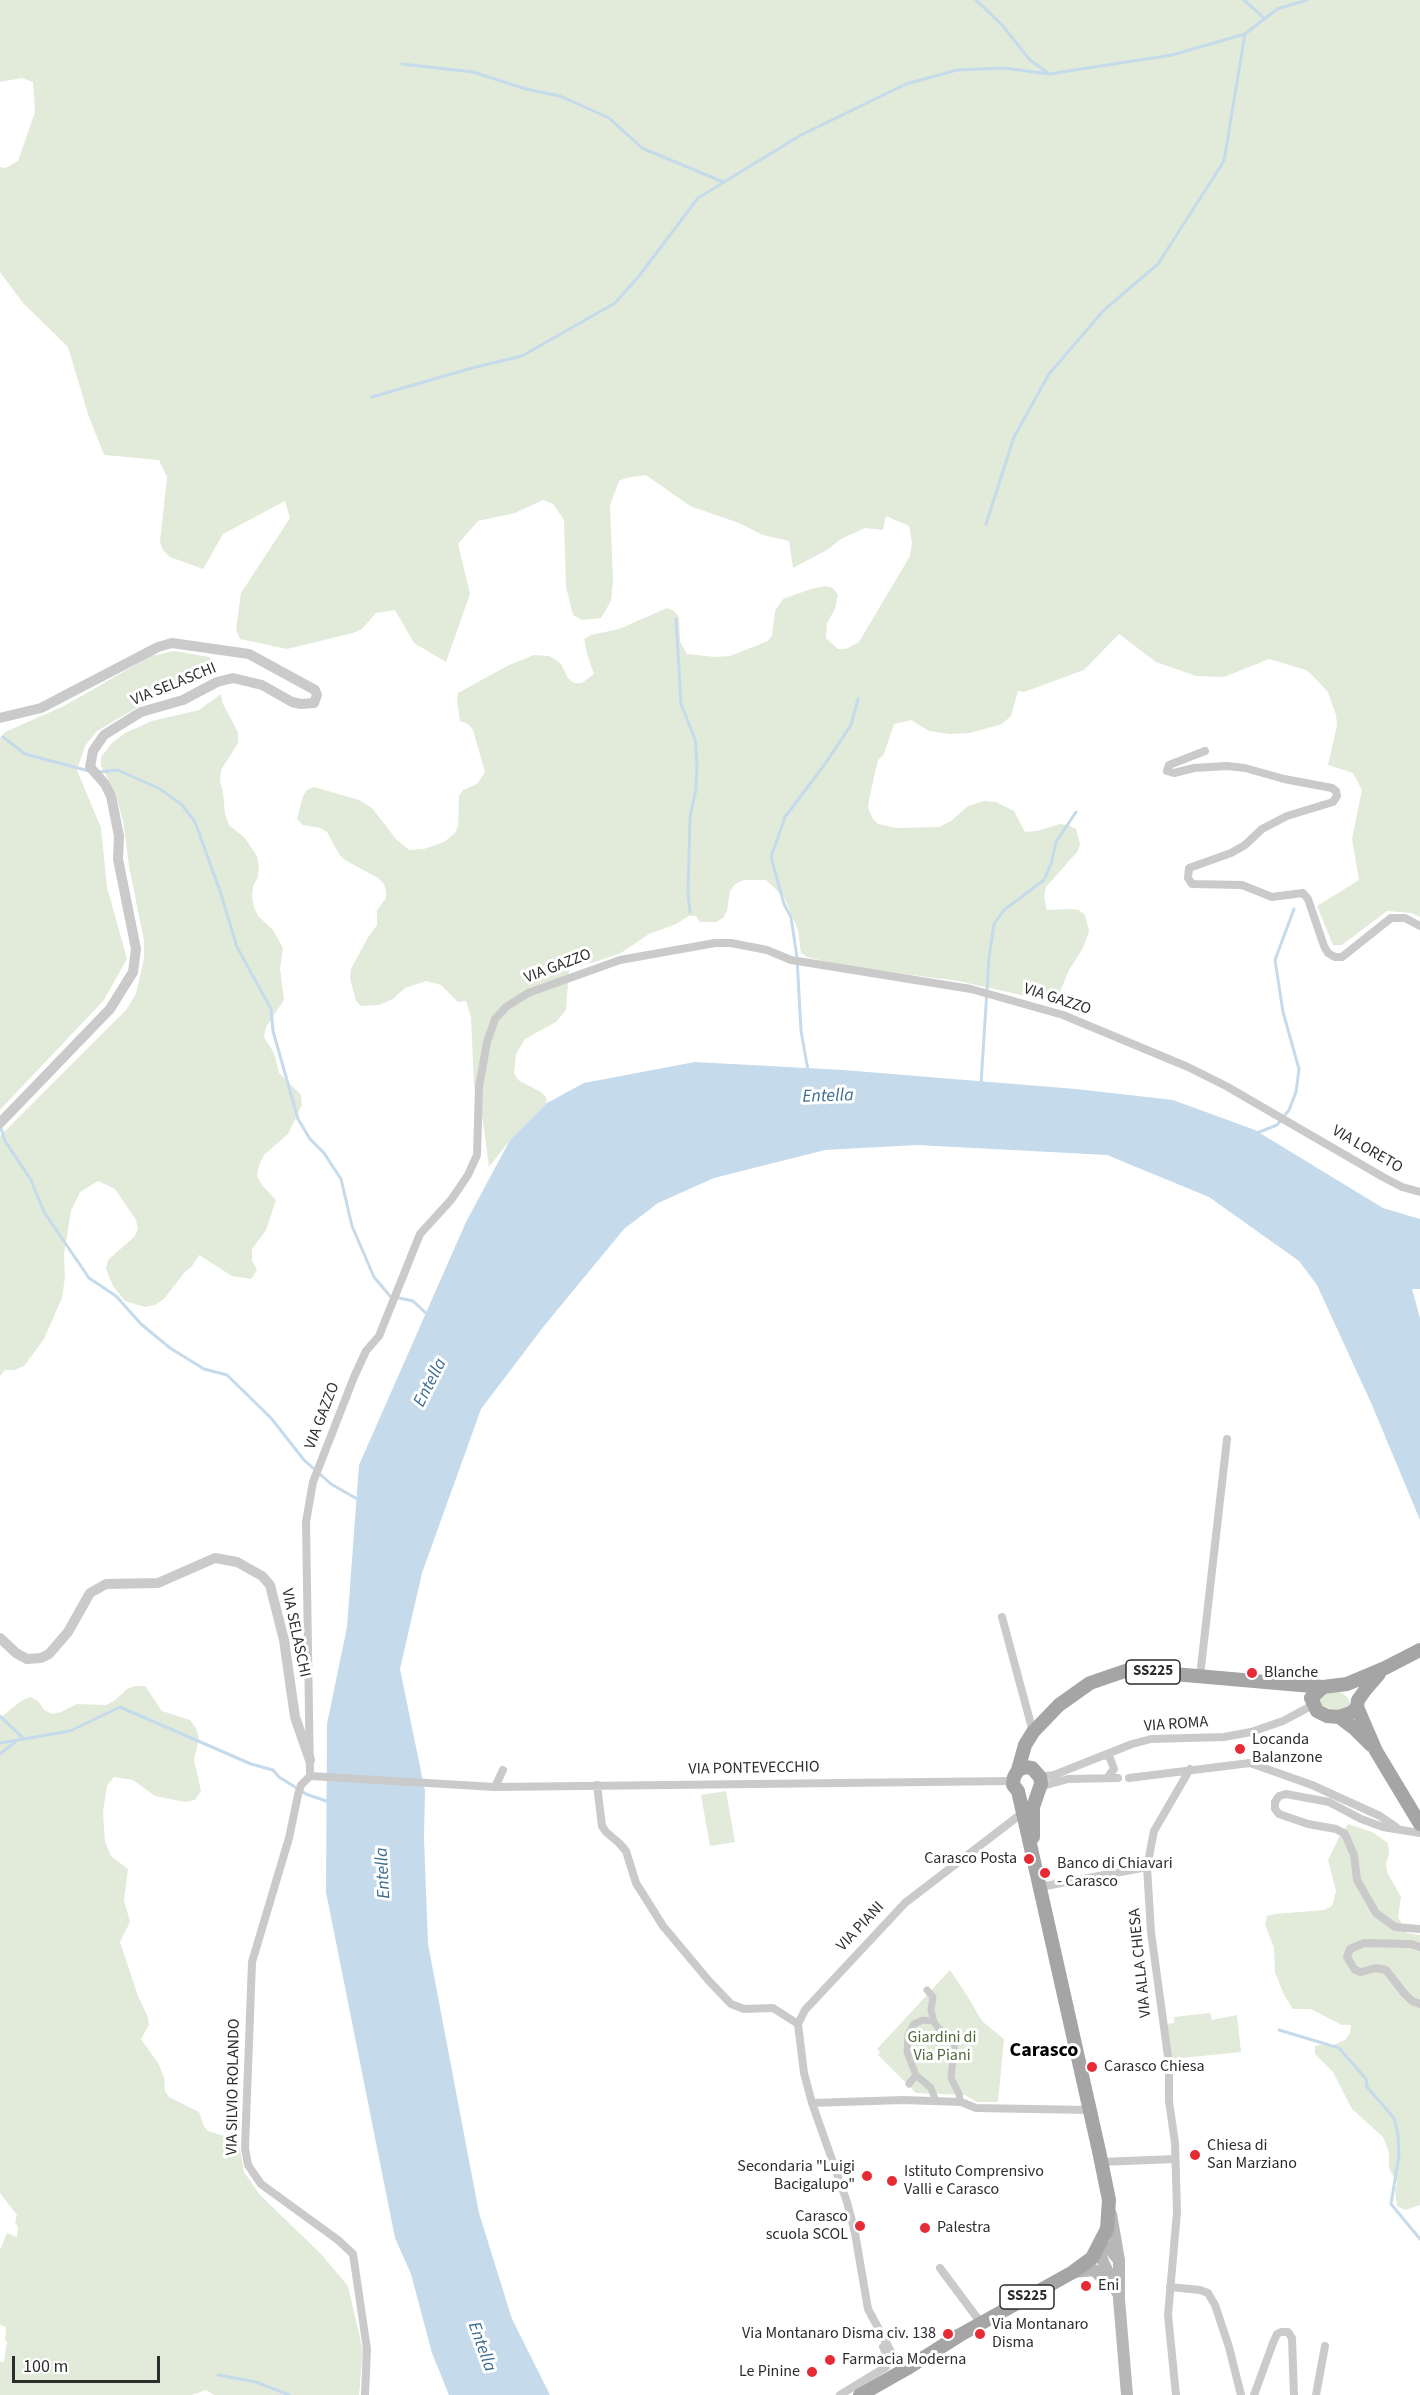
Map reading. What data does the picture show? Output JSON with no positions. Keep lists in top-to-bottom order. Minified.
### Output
{"streets":{"main road":["SS225"],"street":["VIA SELASCHI","VIA GAZZO","VIA LORETO","VIA ROMA","VIA PONTEVECCHIO","VIA PIANI","VIA ALLA CHIESA","VIA SILVIO ROLANDO"]},"crossings":[["VIA SELASCHI","VIA GAZZO"],["VIA GAZZO","VIA LORETO"],["VIA GAZZO","VIA PONTEVECCHIO"],["VIA GAZZO","VIA SILVIO ROLANDO"],["SS225","VIA ROMA"],["SS225","VIA PONTEVECCHIO"],["SS225","VIA PIANI"],["VIA PONTEVECCHIO","VIA SILVIO ROLANDO"]],"districts":["Carasco"],"water":["Entella"],"parks":["Giardini di Via Piani"],"places":["Blanche","Locanda Balanzone","Carasco Posta","Banco di Chiavari - Carasco","Carasco Chiesa","Chiesa di San Marziano","Secondaria \"Luigi Bacigalupo\"","Istituto Comprensivo Valli e Carasco","Carasco scuola SCOL","Palestra","Eni","Via Montanaro Disma civ. 138","Via Montanaro Disma","Farmacia Moderna","Le Pinine"],"scale_bar":"100 m"}
